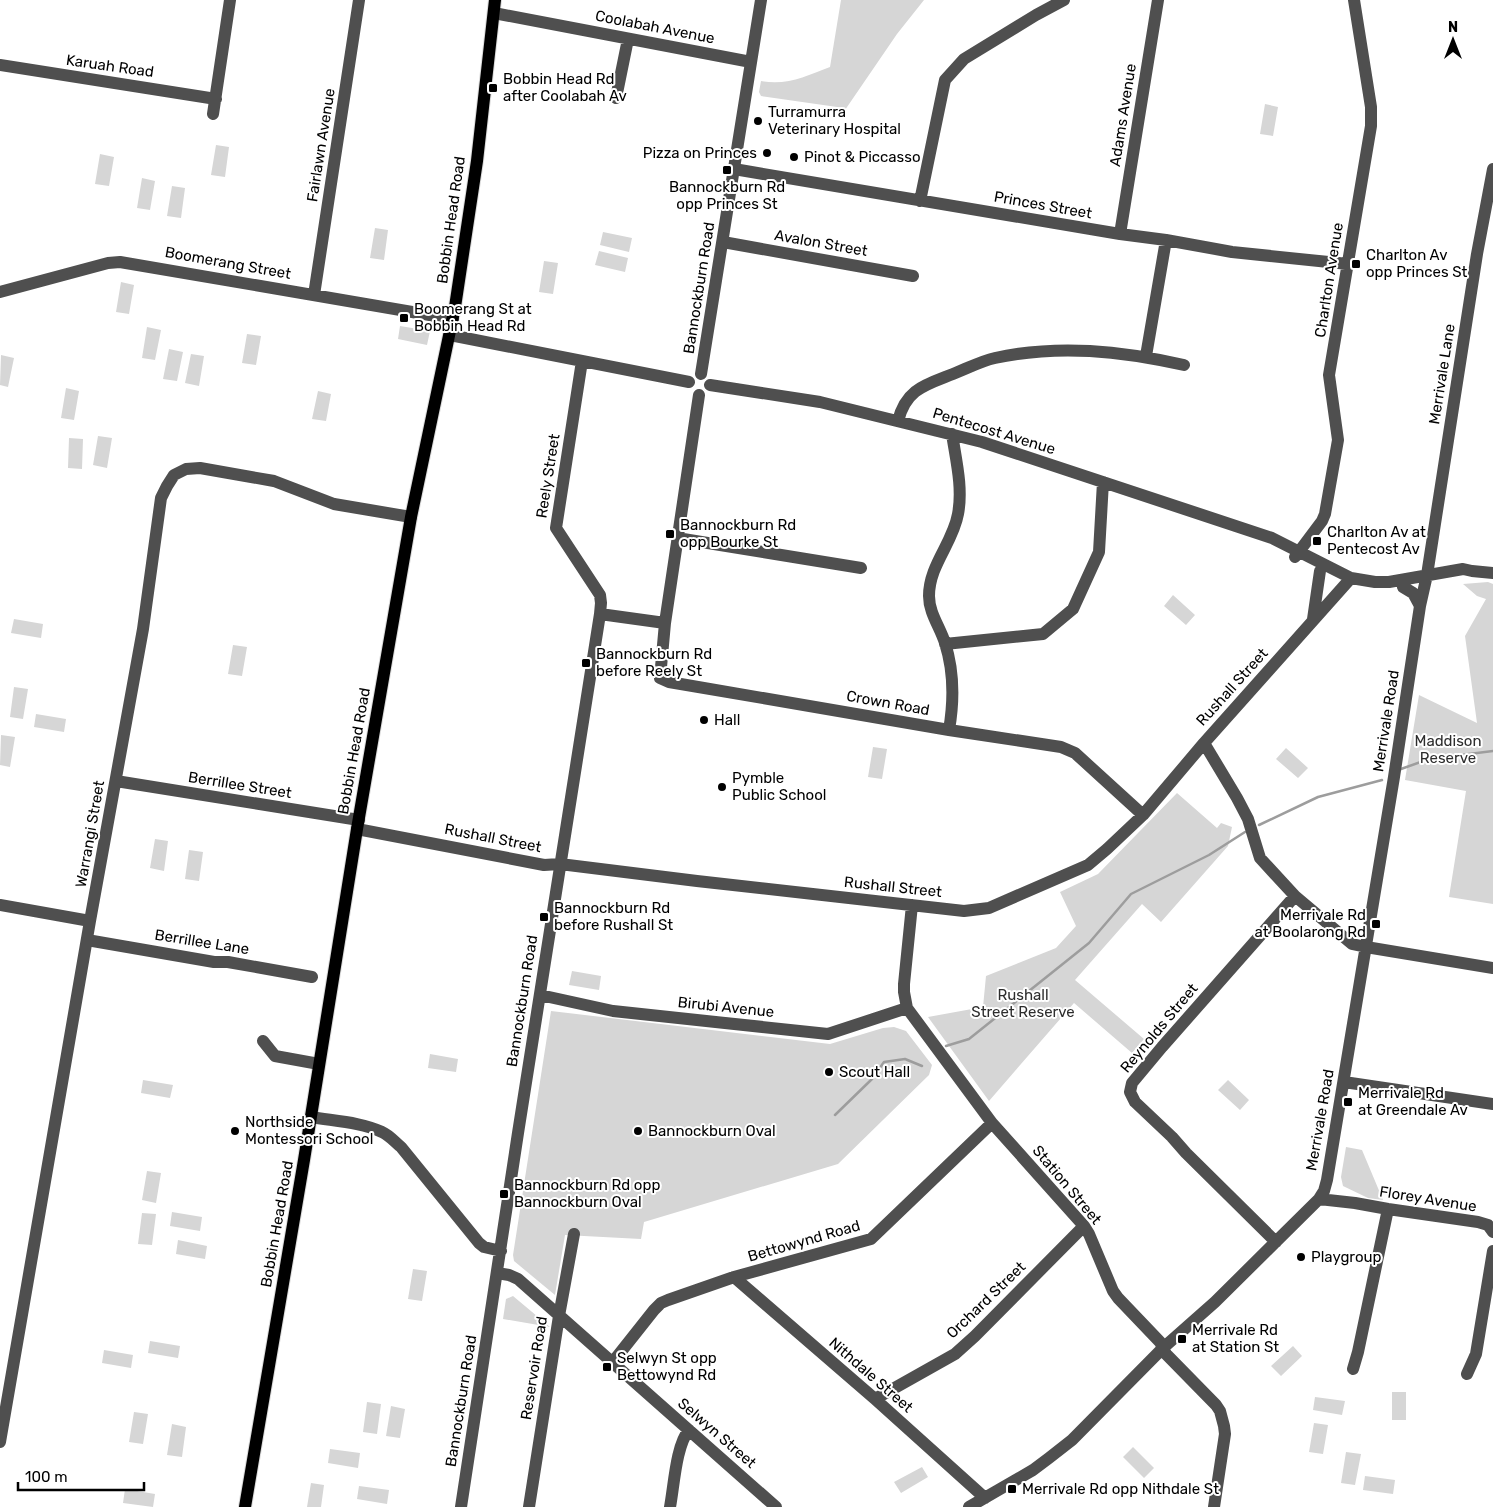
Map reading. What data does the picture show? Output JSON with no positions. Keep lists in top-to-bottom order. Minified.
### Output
{"streets":{"main road":["Bobbin Head Road"],"street":["Coolabah Avenue","Karuah Road","Adams Avenue","Fairlawn Avenue","Princes Street","Avalon Street","Boomerang Street","Charlton Avenue","Bannockburn Road","Merrivale Lane","Pentecost Avenue","Reely Street","Rushall Street","Crown Road","Merrivale Road","Berrillee Street","Warrangi Street","Berrillee Lane","Birubi Avenue","Reynolds Street","Station Street","Florey Avenue","Bettowynd Road","Orchard Street","Reservoir Road","Nithdale Street","Selwyn Street"]},"crossings":[["Coolabah Avenue","Bobbin Head Road"],["Coolabah Avenue","Bannockburn Road"],["Adams Avenue","Princes Street"],["Fairlawn Avenue","Boomerang Street"],["Princes Street","Charlton Avenue"],["Princes Street","Bannockburn Road"],["Bobbin Head Road","Boomerang Street"],["Bobbin Head Road","Rushall Street"],["Bobbin Head Road","Berrillee Street"],["Bobbin Head Road","Warrangi Street"],["Avalon Street","Bannockburn Road"],["Charlton Avenue","Pentecost Avenue"],["Bannockburn Road","Pentecost Avenue"],["Bannockburn Road","Reely Street"],["Bannockburn Road","Rushall Street"],["Bannockburn Road","Birubi Avenue"],["Bannockburn Road","Selwyn Street"],["Merrivale Lane","Pentecost Avenue"],["Merrivale Lane","Merrivale Road"],["Pentecost Avenue","Rushall Street"],["Pentecost Avenue","Merrivale Road"],["Rushall Street","Crown Road"],["Rushall Street","Berrillee Street"],["Rushall Street","Station Street"],["Merrivale Road","Reynolds Street"],["Merrivale Road","Station Street"],["Merrivale Road","Florey Avenue"],["Merrivale Road","Nithdale Street"],["Berrillee Street","Warrangi Street"],["Warrangi Street","Berrillee Lane"],["Birubi Avenue","Station Street"],["Station Street","Bettowynd Road"],["Station Street","Orchard Street"],["Bettowynd Road","Nithdale Street"],["Bettowynd Road","Selwyn Street"],["Orchard Street","Nithdale Street"],["Reservoir Road","Selwyn Street"]],"parks":["Maddison Reserve","Rushall Street Reserve"],"places":{"transit":["Bobbin Head Rd after Coolabah Av","Bannockburn Rd opp Princes St","Charlton Av opp Princes St","Boomerang St at Bobbin Head Rd","Bannockburn Rd opp Bourke St","Charlton Av at Pentecost Av","Bannockburn Rd before Reely St","Bannockburn Rd before Rushall St","Merrivale Rd at Boolarong Rd","Merrivale Rd at Greendale Av","Bannockburn Rd opp Bannockburn Oval","Merrivale Rd at Station St","Selwyn St opp Bettowynd Rd","Merrivale Rd opp Nithdale St"],"other":["Turramurra Veterinary Hospital","Pizza on Princes","Pinot & Piccasso","Hall","Pymble Public School","Scout Hall","Northside Montessori School","Bannockburn Oval","Playgroup"]},"scale_bar":"100 m","north":"top"}
